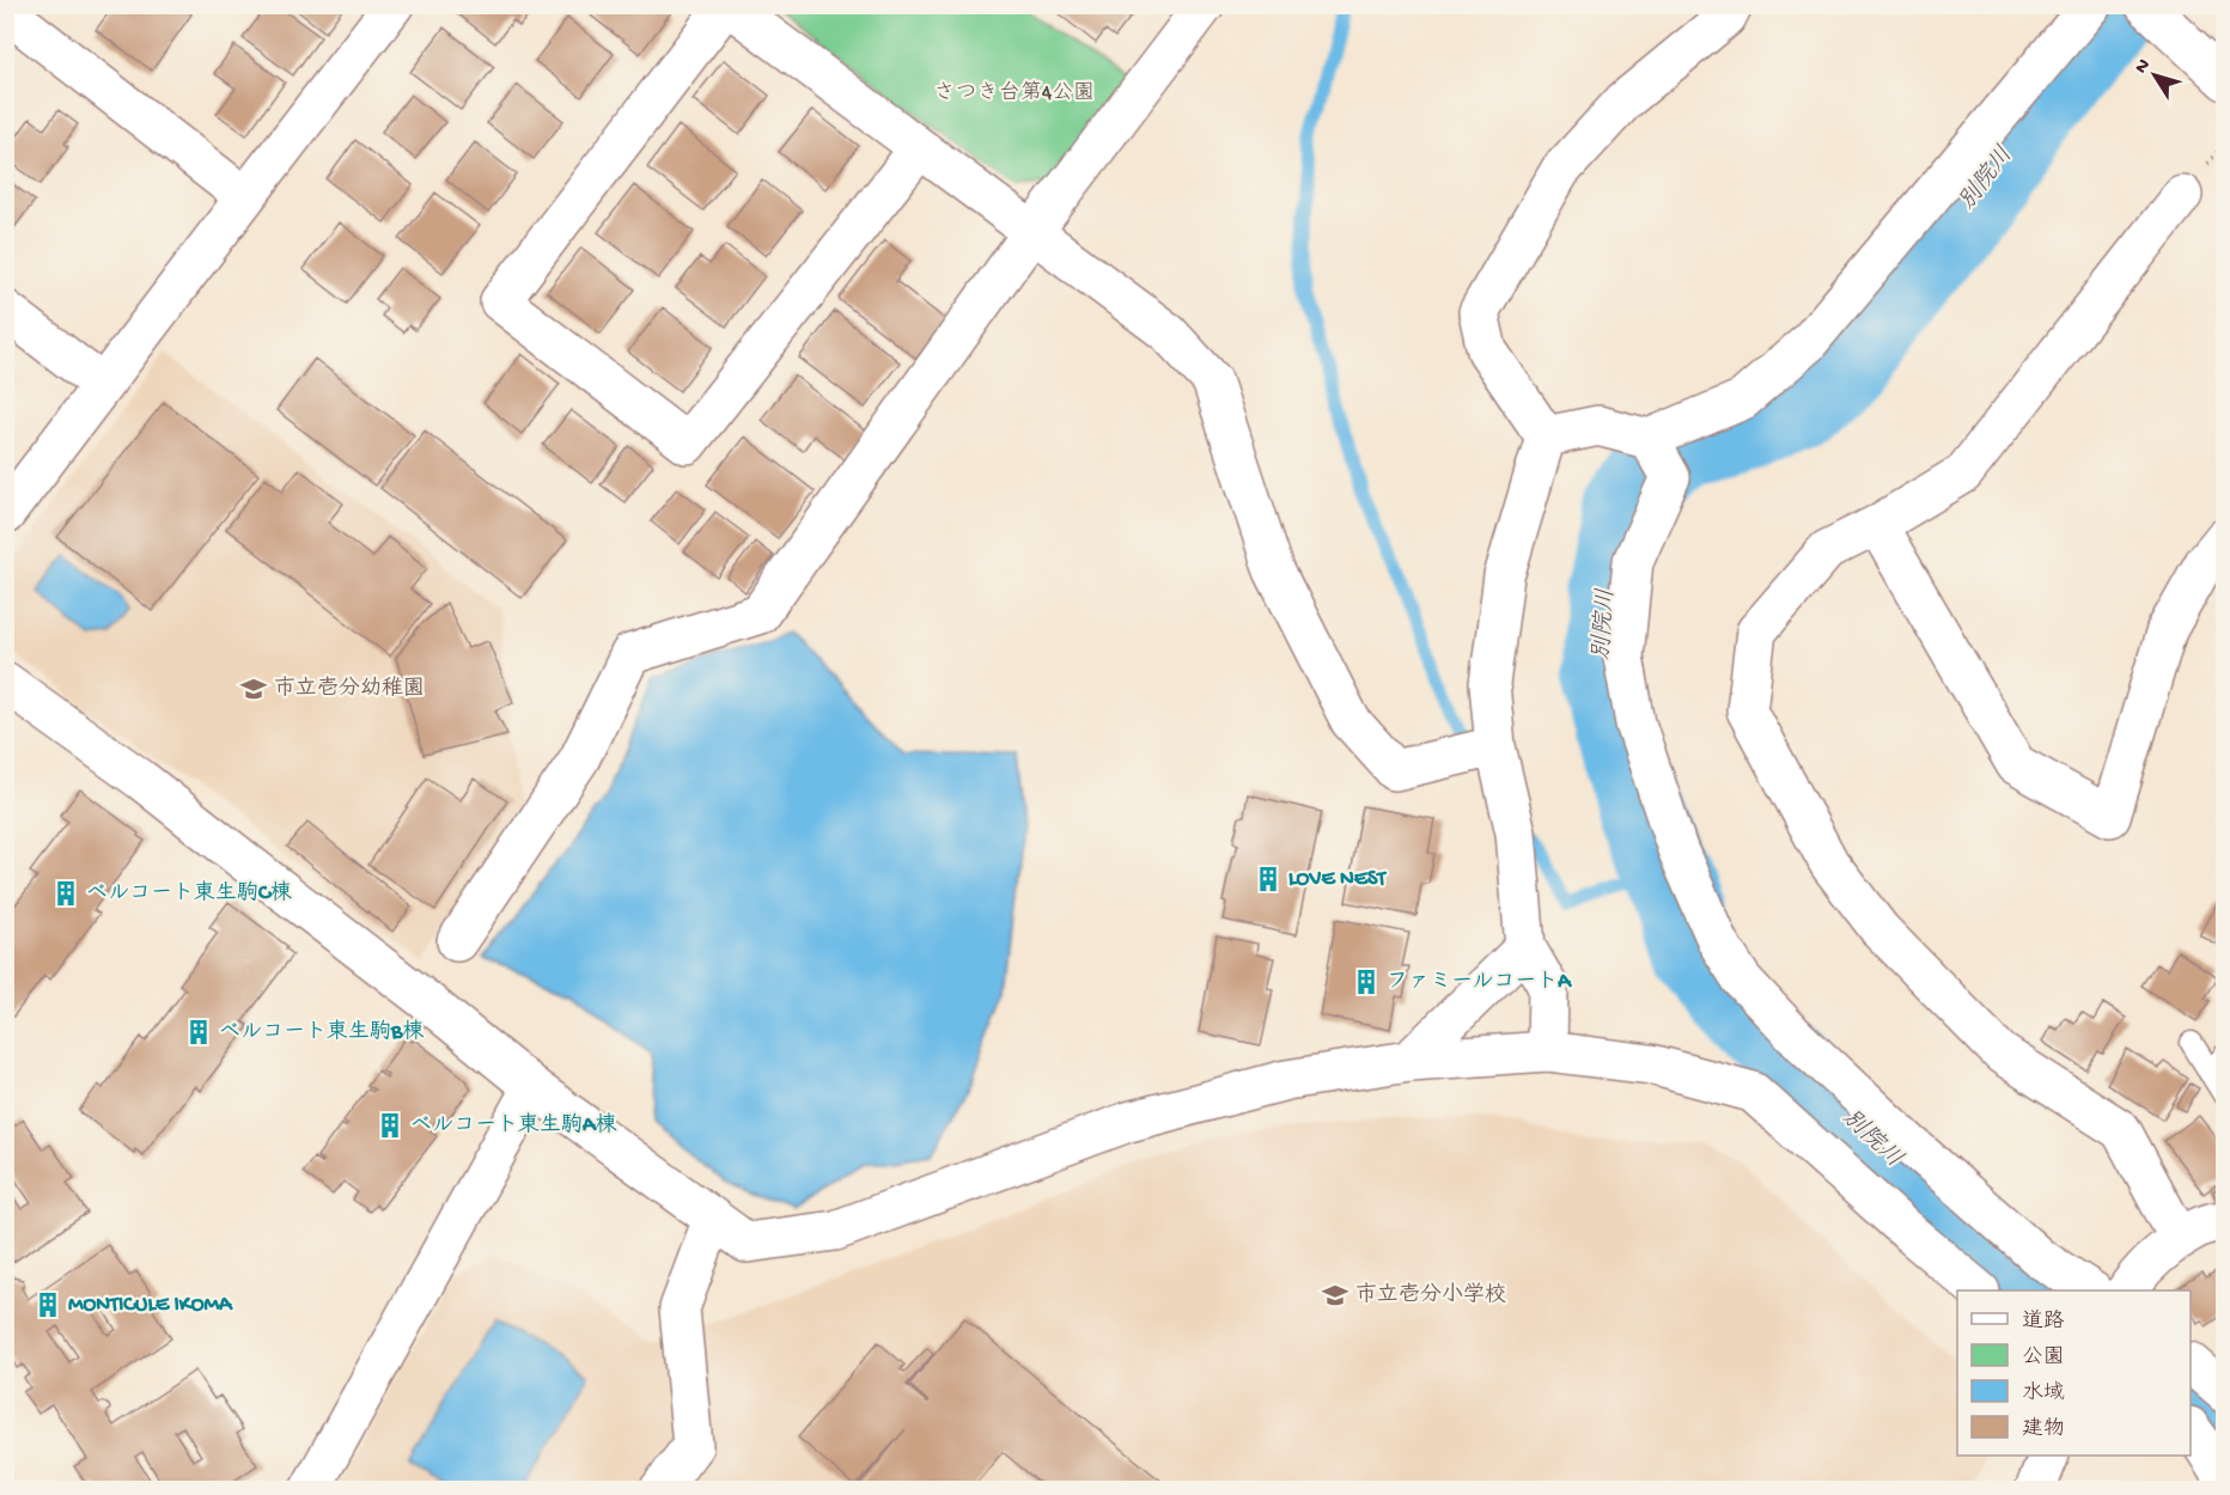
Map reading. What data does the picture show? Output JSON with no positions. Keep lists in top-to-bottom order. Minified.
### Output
{"water":["別院川"],"parks":["さつき台第4公園"],"places":{"school or university":["市立壱分幼稚園","市立壱分小学校"],"building":["LOVE NEST","ベルコート東生駒C棟","ファミールコートA","ベルコート東生駒B棟","ベルコート東生駒A棟","MONTICULE IKOMA"]},"legend":["道路","公園","水域","建物"],"north":"top left"}
